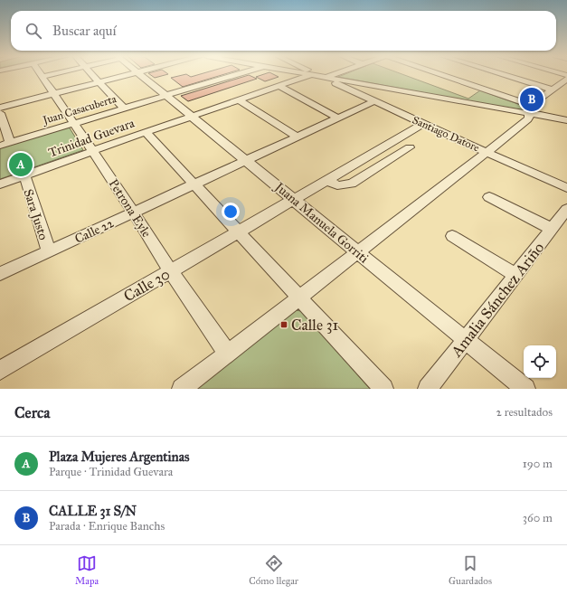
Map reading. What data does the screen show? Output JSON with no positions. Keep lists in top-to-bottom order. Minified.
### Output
{"streets":{"street":["Juan Casacuberta","Santiago Datore","Trinidad Guevara","Petrona Eyle","Sara Justo","Juana Manuela Gorriti","Calle 22","Calle 30","Amalia Sánchez Ariño"]},"crossings":[["Juan Casacuberta","Petrona Eyle"],["Juan Casacuberta","Juana Manuela Gorriti"],["Santiago Datore","Calle 22"],["Santiago Datore","Calle 30"],["Trinidad Guevara","Petrona Eyle"],["Trinidad Guevara","Sara Justo"],["Trinidad Guevara","Juana Manuela Gorriti"],["Petrona Eyle","Calle 22"],["Petrona Eyle","Calle 30"],["Sara Justo","Calle 22"],["Juana Manuela Gorriti","Calle 22"],["Juana Manuela Gorriti","Calle 30"],["Juana Manuela Gorriti","Amalia Sánchez Ariño"]],"places":{"transit":["Calle 31"]},"page":{"search":"Buscar aquí","pins":["B","A"],"heading":["Cerca","2 resultados"],"list":[{"mark":"A","name":"Plaza Mujeres Argentinas","note":"Parque · Trinidad Guevara","value":"190 m"},{"mark":"B","name":"CALLE 31 S/N","note":"Parada · Enrique Banchs","value":"360 m"}],"nav":["Mapa","Cómo llegar","Guardados"]}}
